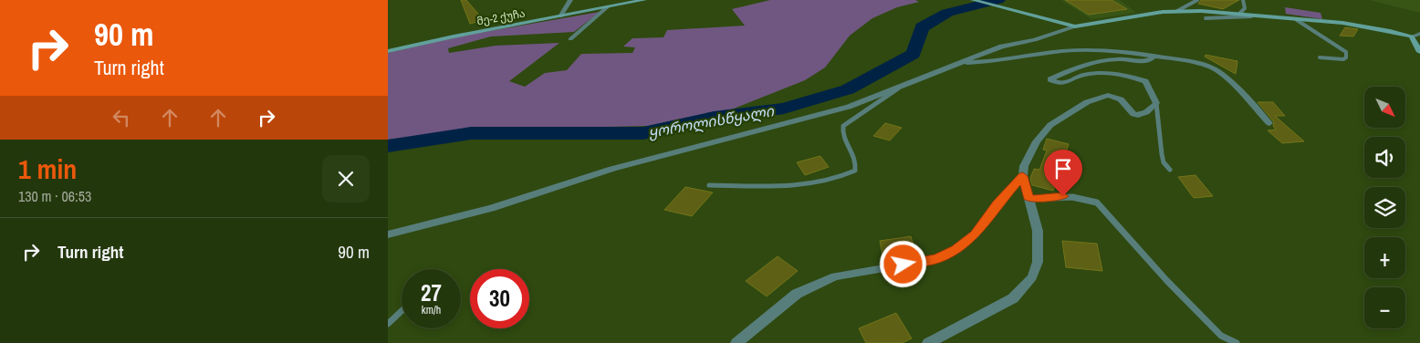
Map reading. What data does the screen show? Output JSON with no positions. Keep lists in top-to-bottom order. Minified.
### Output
{"streets":{"street":["მე-2 ქუჩა"]},"water":["ყოროლისწყალი"],"north":"bottom right","page":{"turn":["90 m","Turn right"],"map_buttons":["+","−"],"heading":["1 min","130 m · 06:53"],"list":[{"name":"Turn right","value":"90 m"}],"speed":"27 km/h","limit":"30"}}
